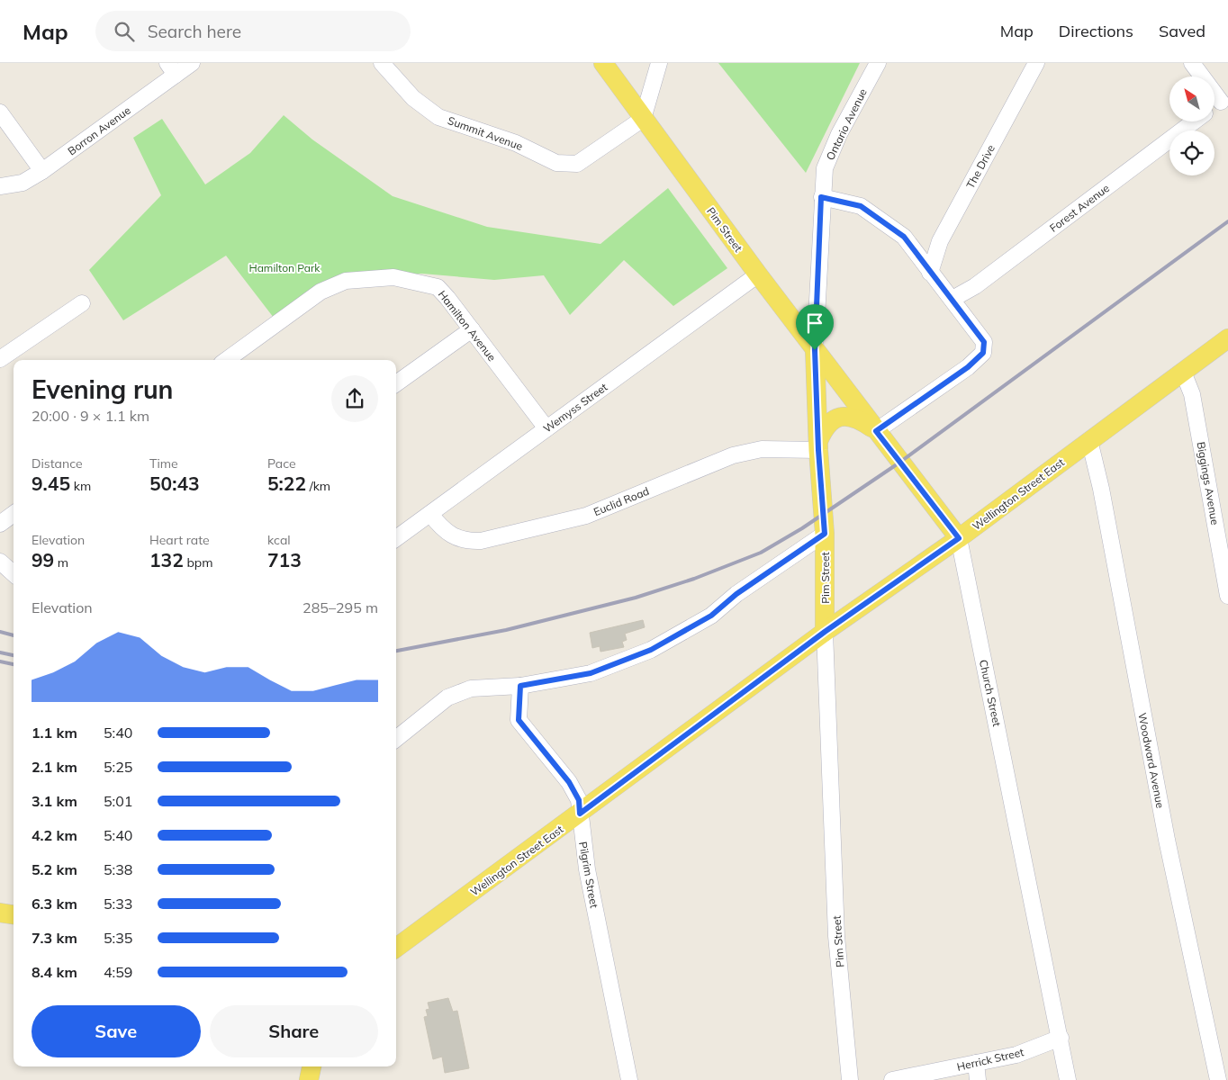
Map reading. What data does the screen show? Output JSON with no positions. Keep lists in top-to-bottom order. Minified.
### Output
{"streets":{"main road":["Pim Street","Wellington Street East","Church Street"],"street":["Ontario Avenue","Borron Avenue","Summit Avenue","The Drive","Forest Avenue","Hamilton Avenue","Wemyss Street","Biggings Avenue","Euclid Road","Woodward Avenue","Pilgrim Street","Herrick Street"]},"crossings":[["Ontario Avenue","Pim Street"],["Ontario Avenue","Church Street"],["Summit Avenue","Pim Street"],["Pim Street","Wemyss Street"],["Pim Street","Wellington Street East"],["Pim Street","Euclid Road"],["Pim Street","Church Street"],["Hamilton Avenue","Wemyss Street"],["Wemyss Street","Euclid Road"],["Biggings Avenue","Wellington Street East"],["Wellington Street East","Church Street"],["Wellington Street East","Woodward Avenue"],["Wellington Street East","Pilgrim Street"],["Church Street","Herrick Street"]],"parks":["Hamilton Park"],"north":"top left","page":{"header":"Map","search":"Search here","nav":["Map","Directions","Saved"],"heading":["Evening run","20:00 · 9 × 1.1 km"],"stats":[["Distance","9.45 km"],["Time","50:43"],["Pace","5:22 /km"],["Elevation","99 m"],["Heart rate","132 bpm"],["kcal","713"]],"chart":["Elevation","285–295 m"],"list":[{"name":"1.1 km","note":"5:40"},{"name":"2.1 km","note":"5:25"},{"name":"3.1 km","note":"5:01"},{"name":"4.2 km","note":"5:40"},{"name":"5.2 km","note":"5:38"},{"name":"6.3 km","note":"5:33"},{"name":"7.3 km","note":"5:35"},{"name":"8.4 km","note":"4:59"}],"buttons":["Save","Share"]}}
